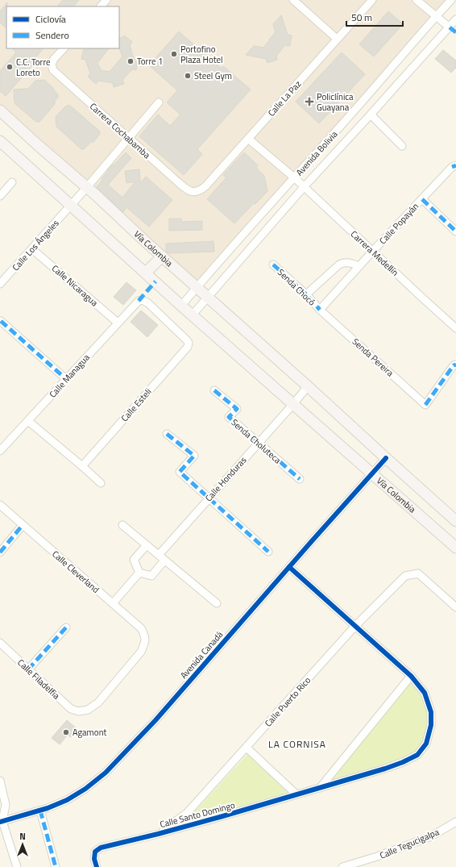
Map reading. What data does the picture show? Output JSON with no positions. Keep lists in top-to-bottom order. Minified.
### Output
{"streets":{"main road":["Vía Colombia"],"street":["Calle La Paz","Carrera Cochabamba","Avenida Bolivia","Calle Popayán","Calle Los Ángeles","Carrera Medellín","Calle Nicaragua","Senda Chocó","Senda Pereira","Calle Managua","Calle Esteli","Senda Choluteca","Calle Honduras","Calle Cleverland","Avenida Canadá","Calle Filadelfia","Calle Puerto Rico","Calle Santo Domingo","Calle Tegucigalpa"]},"crossings":[["Calle La Paz","Carrera Cochabamba"],["Calle La Paz","Carrera Medellín"],["Carrera Cochabamba","Calle Los Ángeles"],["Avenida Bolivia","Vía Colombia"],["Avenida Bolivia","Carrera Medellín"],["Calle Popayán","Carrera Medellín"],["Calle Popayán","Senda Chocó"],["Calle Popayán","Senda Pereira"],["Calle Los Ángeles","Vía Colombia"],["Calle Los Ángeles","Calle Nicaragua"],["Vía Colombia","Calle Honduras"],["Vía Colombia","Avenida Canadá"],["Calle Nicaragua","Calle Managua"],["Senda Chocó","Senda Pereira"],["Calle Managua","Calle Esteli"],["Senda Choluteca","Calle Honduras"],["Calle Cleverland","Calle Filadelfia"],["Avenida Canadá","Calle Santo Domingo"],["Calle Puerto Rico","Calle Santo Domingo"]],"districts":["LA CORNISA"],"places":{"other":["Portofino Plaza Hotel","Torre 1","C.C. Torre Loreto","Steel Gym","Agamont"],"health":["Policlínica Guayana"]},"legend":["Ciclovía","Sendero"],"scale_bar":"50 m","north":"top"}
